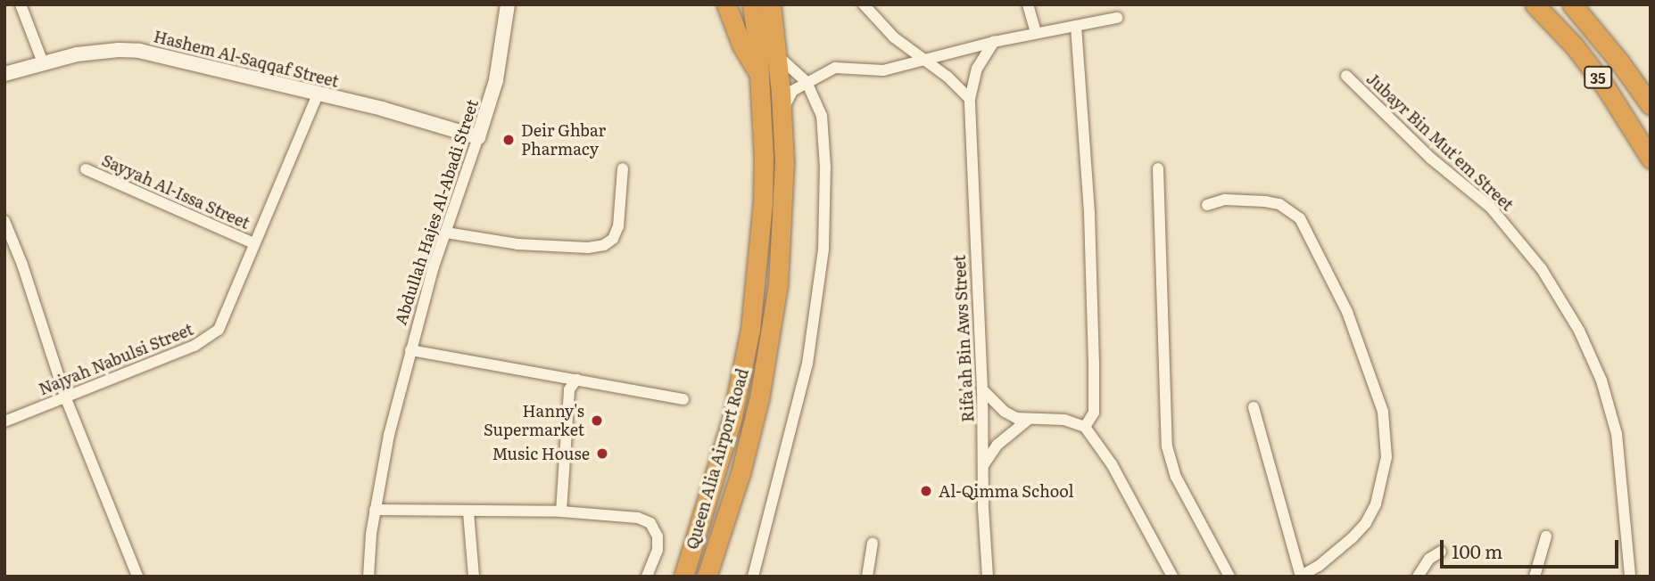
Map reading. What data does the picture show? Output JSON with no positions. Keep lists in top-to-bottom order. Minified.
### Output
{"streets":{"highway":["35","Queen Alia Airport Road"],"street":["Hashem Al-Saqqaf Street","Jubayr Bin Mut'em Street","Sayyah Al-Issa Street","Abdullah Hajes Al-Abadi Street","Rifa'ah Bin Aws Street","Najyah Nabulsi Street"]},"crossings":[["Hashem Al-Saqqaf Street","Abdullah Hajes Al-Abadi Street"],["Hashem Al-Saqqaf Street","Najyah Nabulsi Street"],["Sayyah Al-Issa Street","Najyah Nabulsi Street"]],"places":["Deir Ghbar Pharmacy","Hanny's Supermarket","Music House","Al-Qimma School"],"scale_bar":"100 m"}
